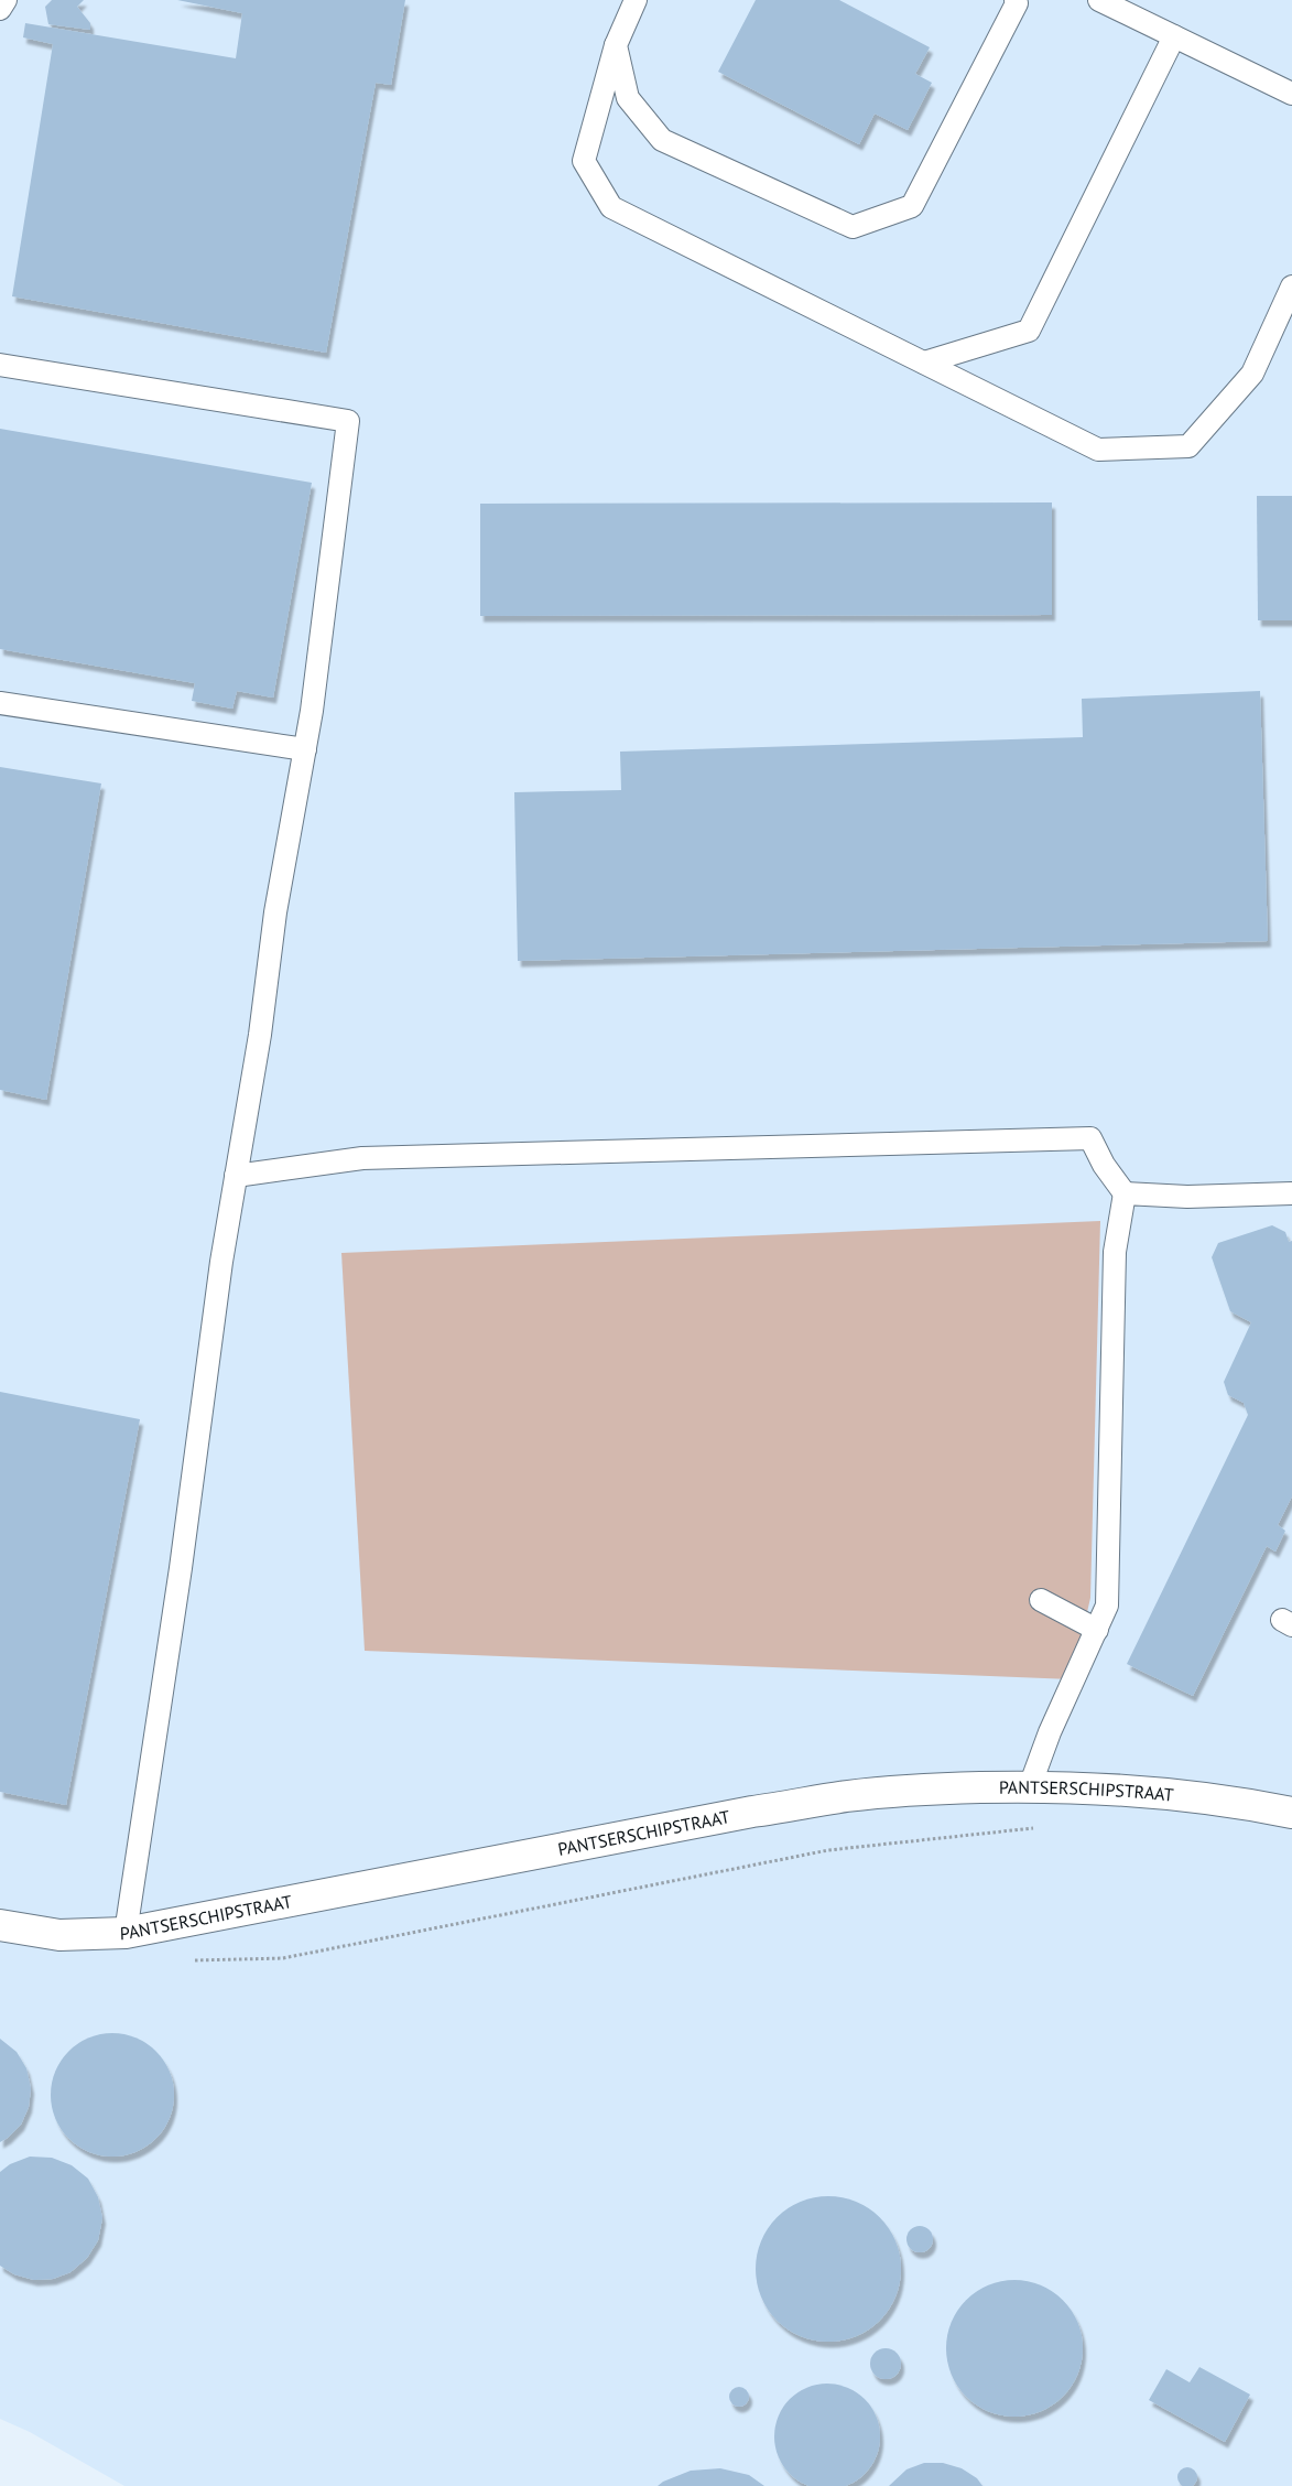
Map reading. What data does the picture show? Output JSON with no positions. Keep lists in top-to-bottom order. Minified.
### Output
{"streets":{"main road":["PANTSERSCHIPSTRAAT"]}}
